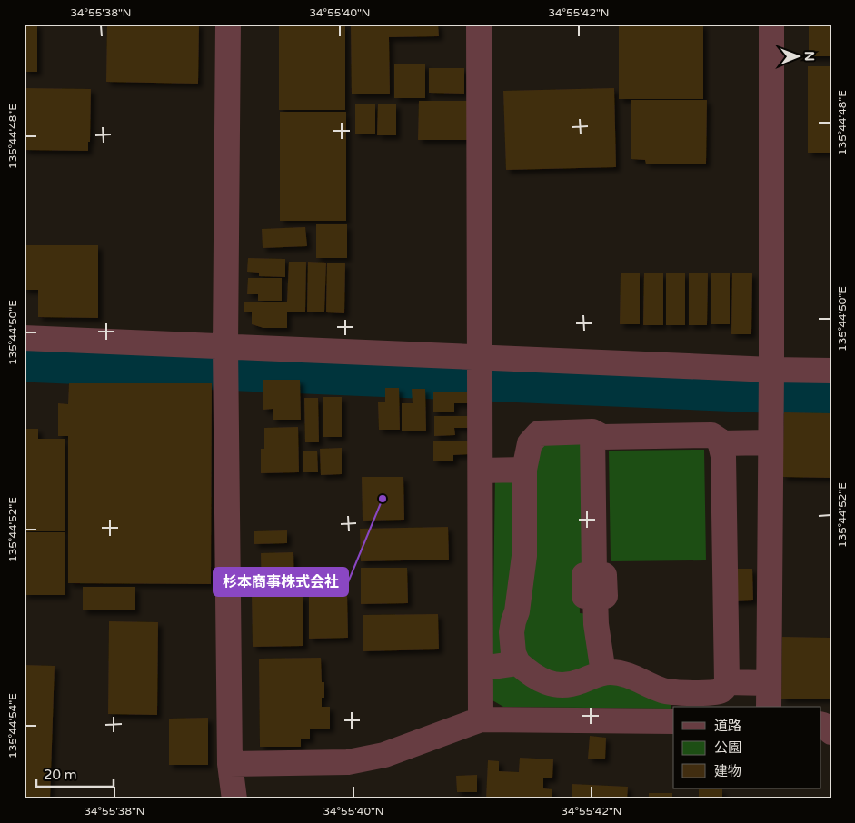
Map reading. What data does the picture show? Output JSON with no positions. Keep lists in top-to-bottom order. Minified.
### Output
{"places":["杉本商事株式会社"],"legend":["道路","公園","建物"],"scale_bar":"20 m","north":"right","coordinates":["34°55'38\"N","34°55'40\"N","34°55'42\"N","135°44'48\"E","135°44'50\"E","135°44'52\"E","135°44'54\"E"]}
